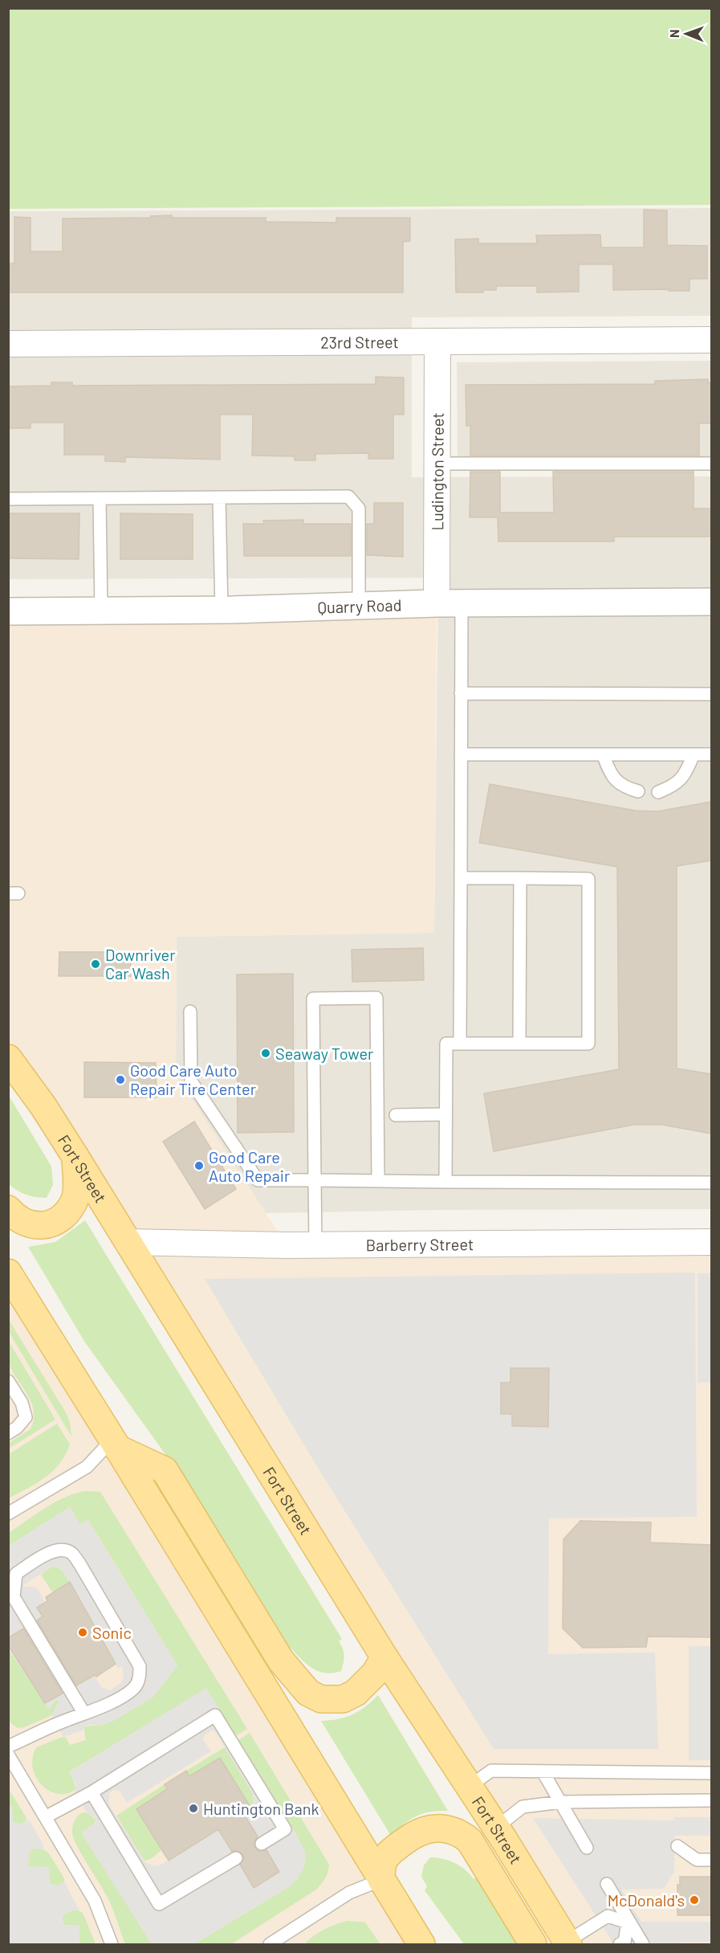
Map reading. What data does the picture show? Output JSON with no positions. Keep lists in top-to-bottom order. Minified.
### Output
{"streets":{"main road":["Fort Street"],"street":["23rd Street","Ludington Street","Quarry Road","Barberry Street"]},"crossings":[["23rd Street","Ludington Street"],["Ludington Street","Quarry Road"],["Fort Street","Barberry Street"]],"places":["Downriver Car Wash","Seaway Tower","Good Care Auto Repair Tire Center","Good Care Auto Repair","Sonic","Huntington Bank","McDonald's"],"north":"left"}
